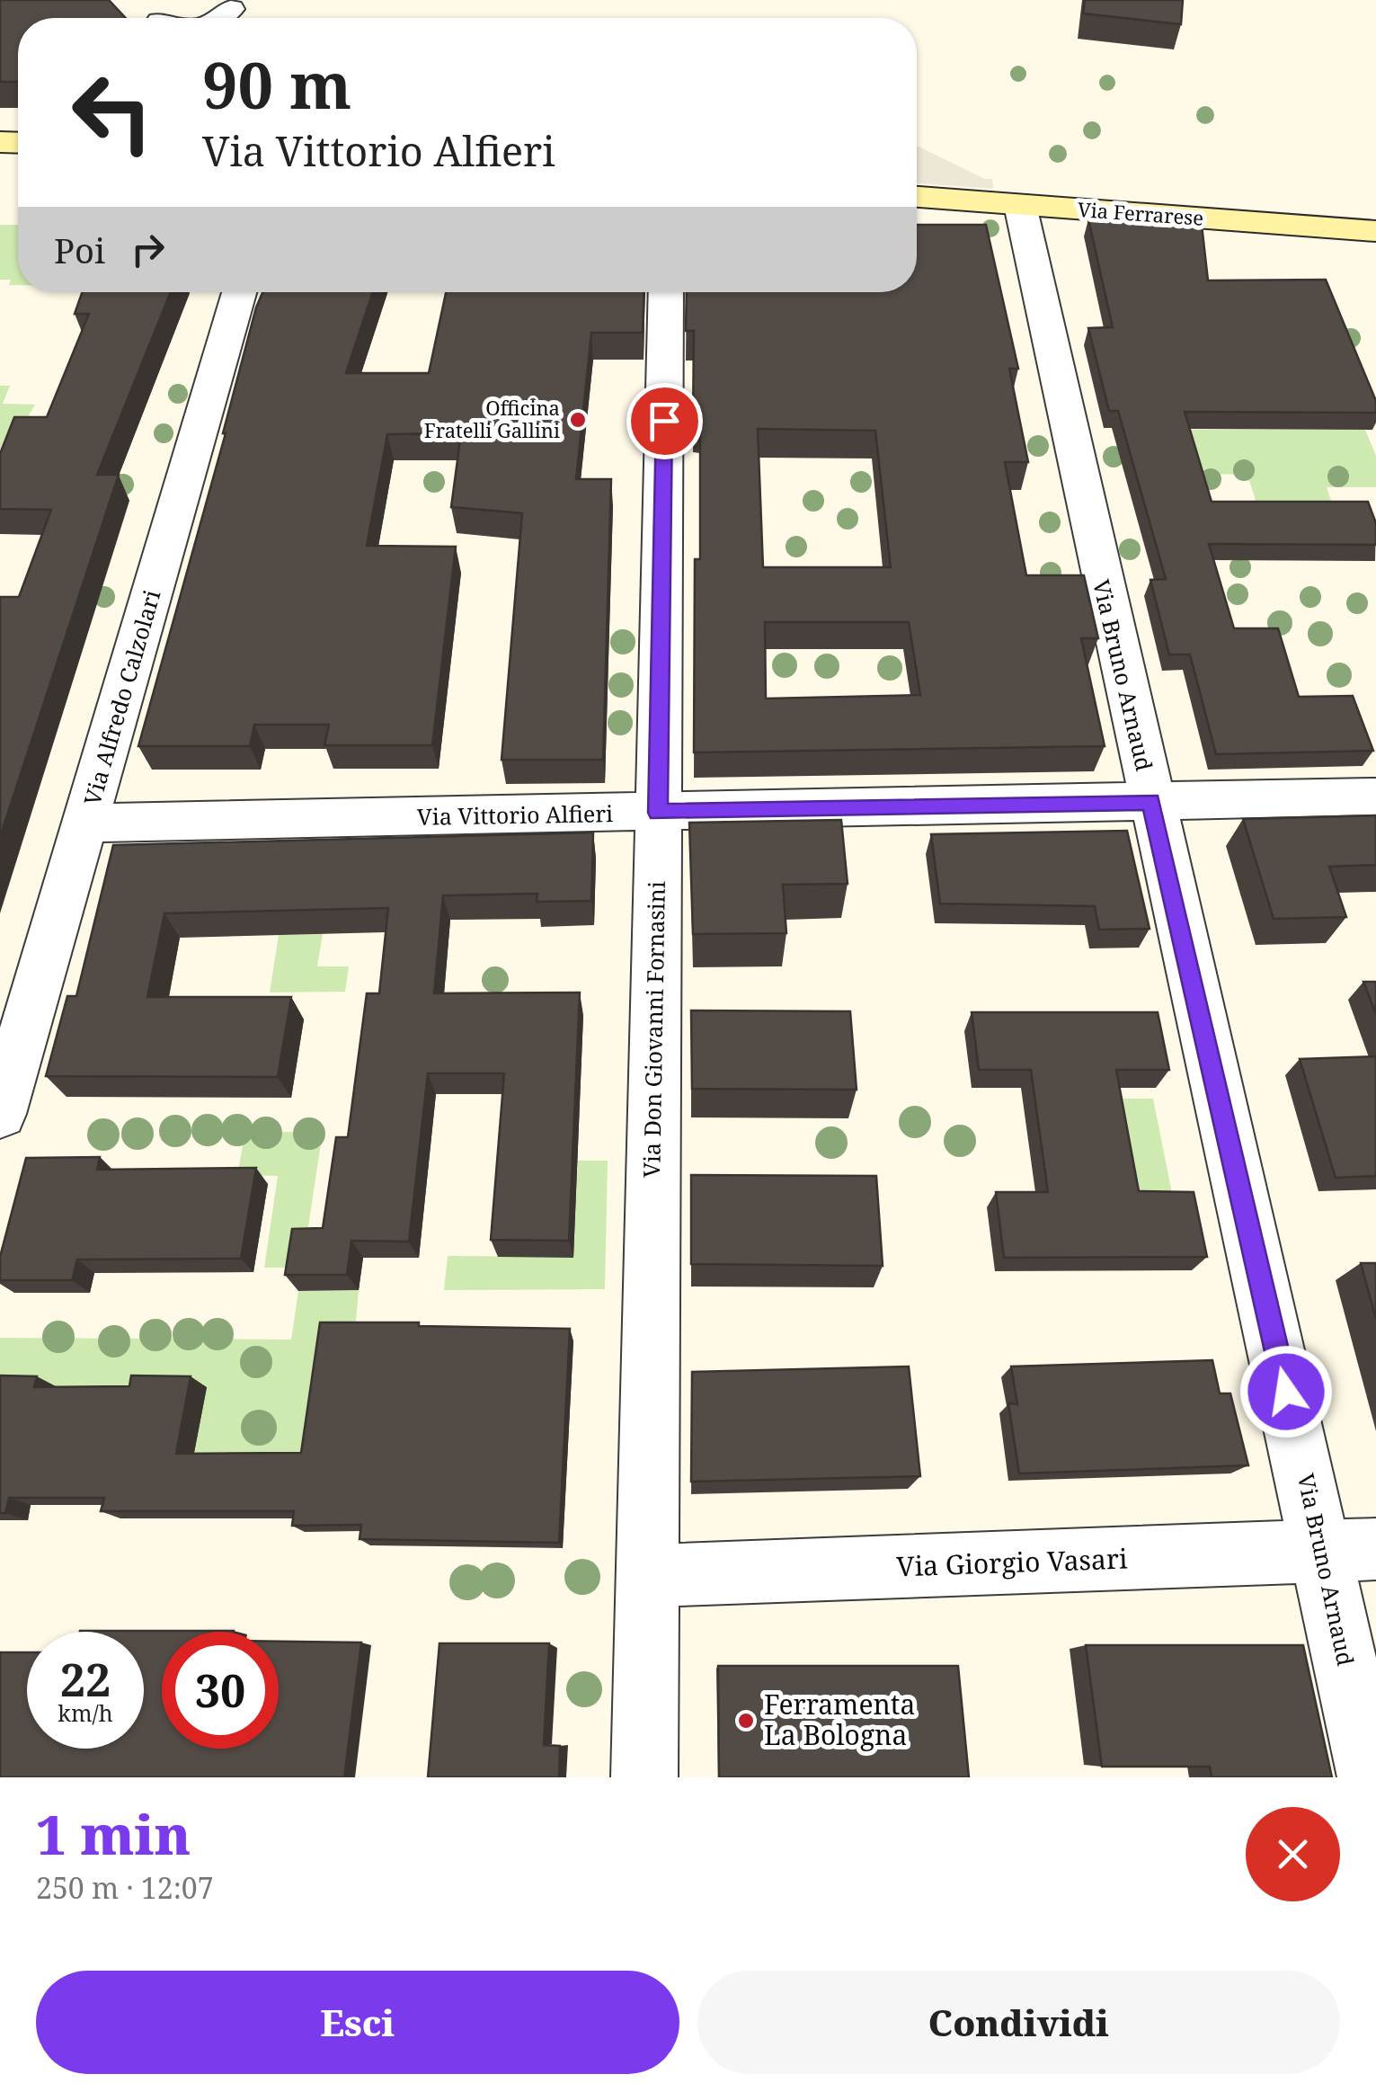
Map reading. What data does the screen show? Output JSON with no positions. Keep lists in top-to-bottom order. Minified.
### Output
{"streets":{"main road":["Via Ferrarese"],"street":["Via Bruno Arnaud","Via Alfredo Calzolari","Via Vittorio Alfieri","Via Don Giovanni Fornasini","Via Giorgio Vasari"]},"crossings":[["Via Ferrarese","Via Bruno Arnaud"],["Via Bruno Arnaud","Via Vittorio Alfieri"],["Via Bruno Arnaud","Via Giorgio Vasari"],["Via Alfredo Calzolari","Via Vittorio Alfieri"],["Via Vittorio Alfieri","Via Don Giovanni Fornasini"],["Via Don Giovanni Fornasini","Via Giorgio Vasari"]],"places":["Officina Fratelli Gallini","Ferramenta La Bologna"],"page":{"turn":["90 m","Via Vittorio Alfieri"],"then":"Poi","speed":"22 km/h","limit":"30","heading":["1 min","250 m · 12:07"],"buttons":["Esci","Condividi"]}}
